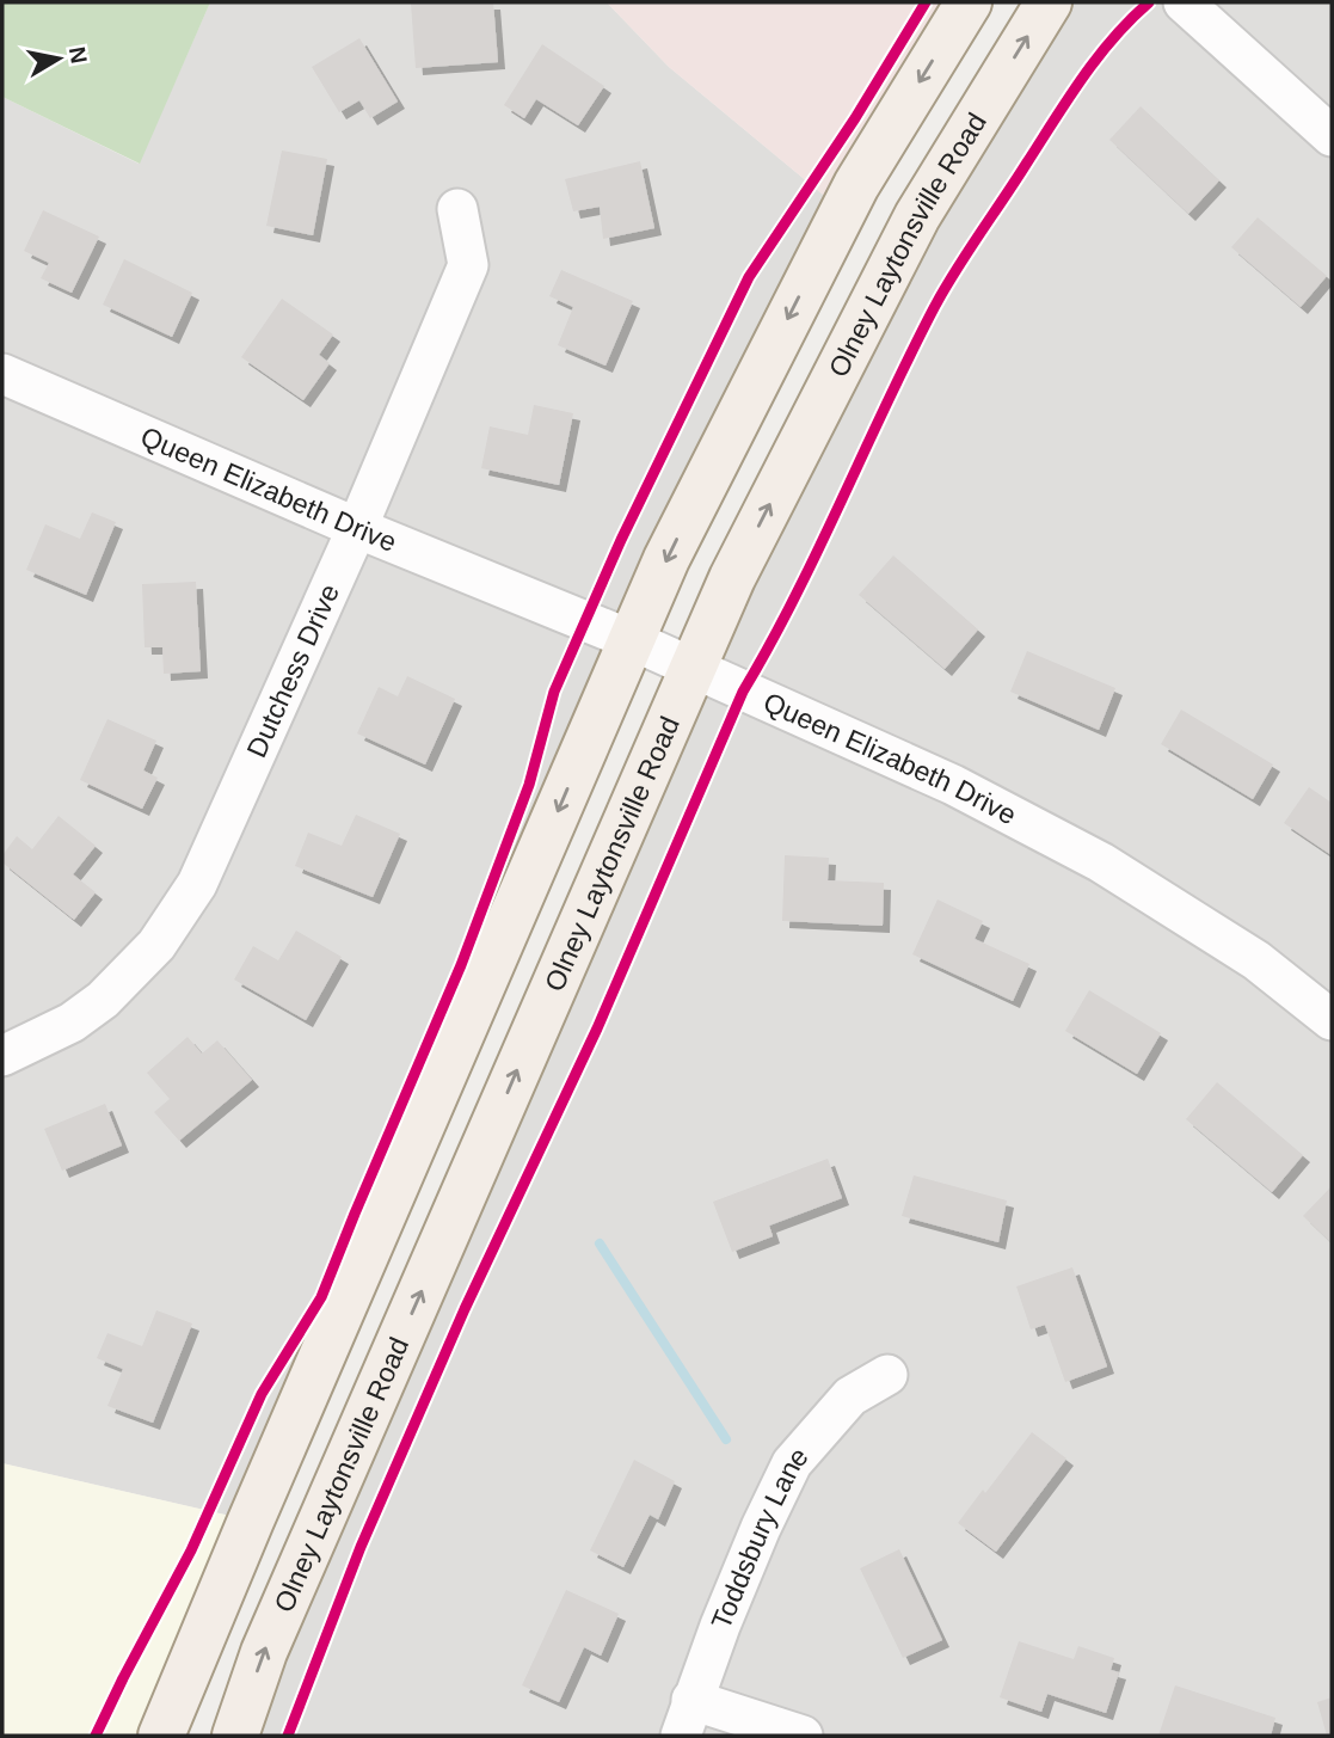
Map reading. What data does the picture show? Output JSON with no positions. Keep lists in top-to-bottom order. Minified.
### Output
{"streets":{"main road":["Olney Laytonsville Road"],"street":["Queen Elizabeth Drive","Dutchess Drive","Toddsbury Lane"]},"crossings":[["Olney Laytonsville Road","Queen Elizabeth Drive"],["Queen Elizabeth Drive","Dutchess Drive"]],"north":"right"}
